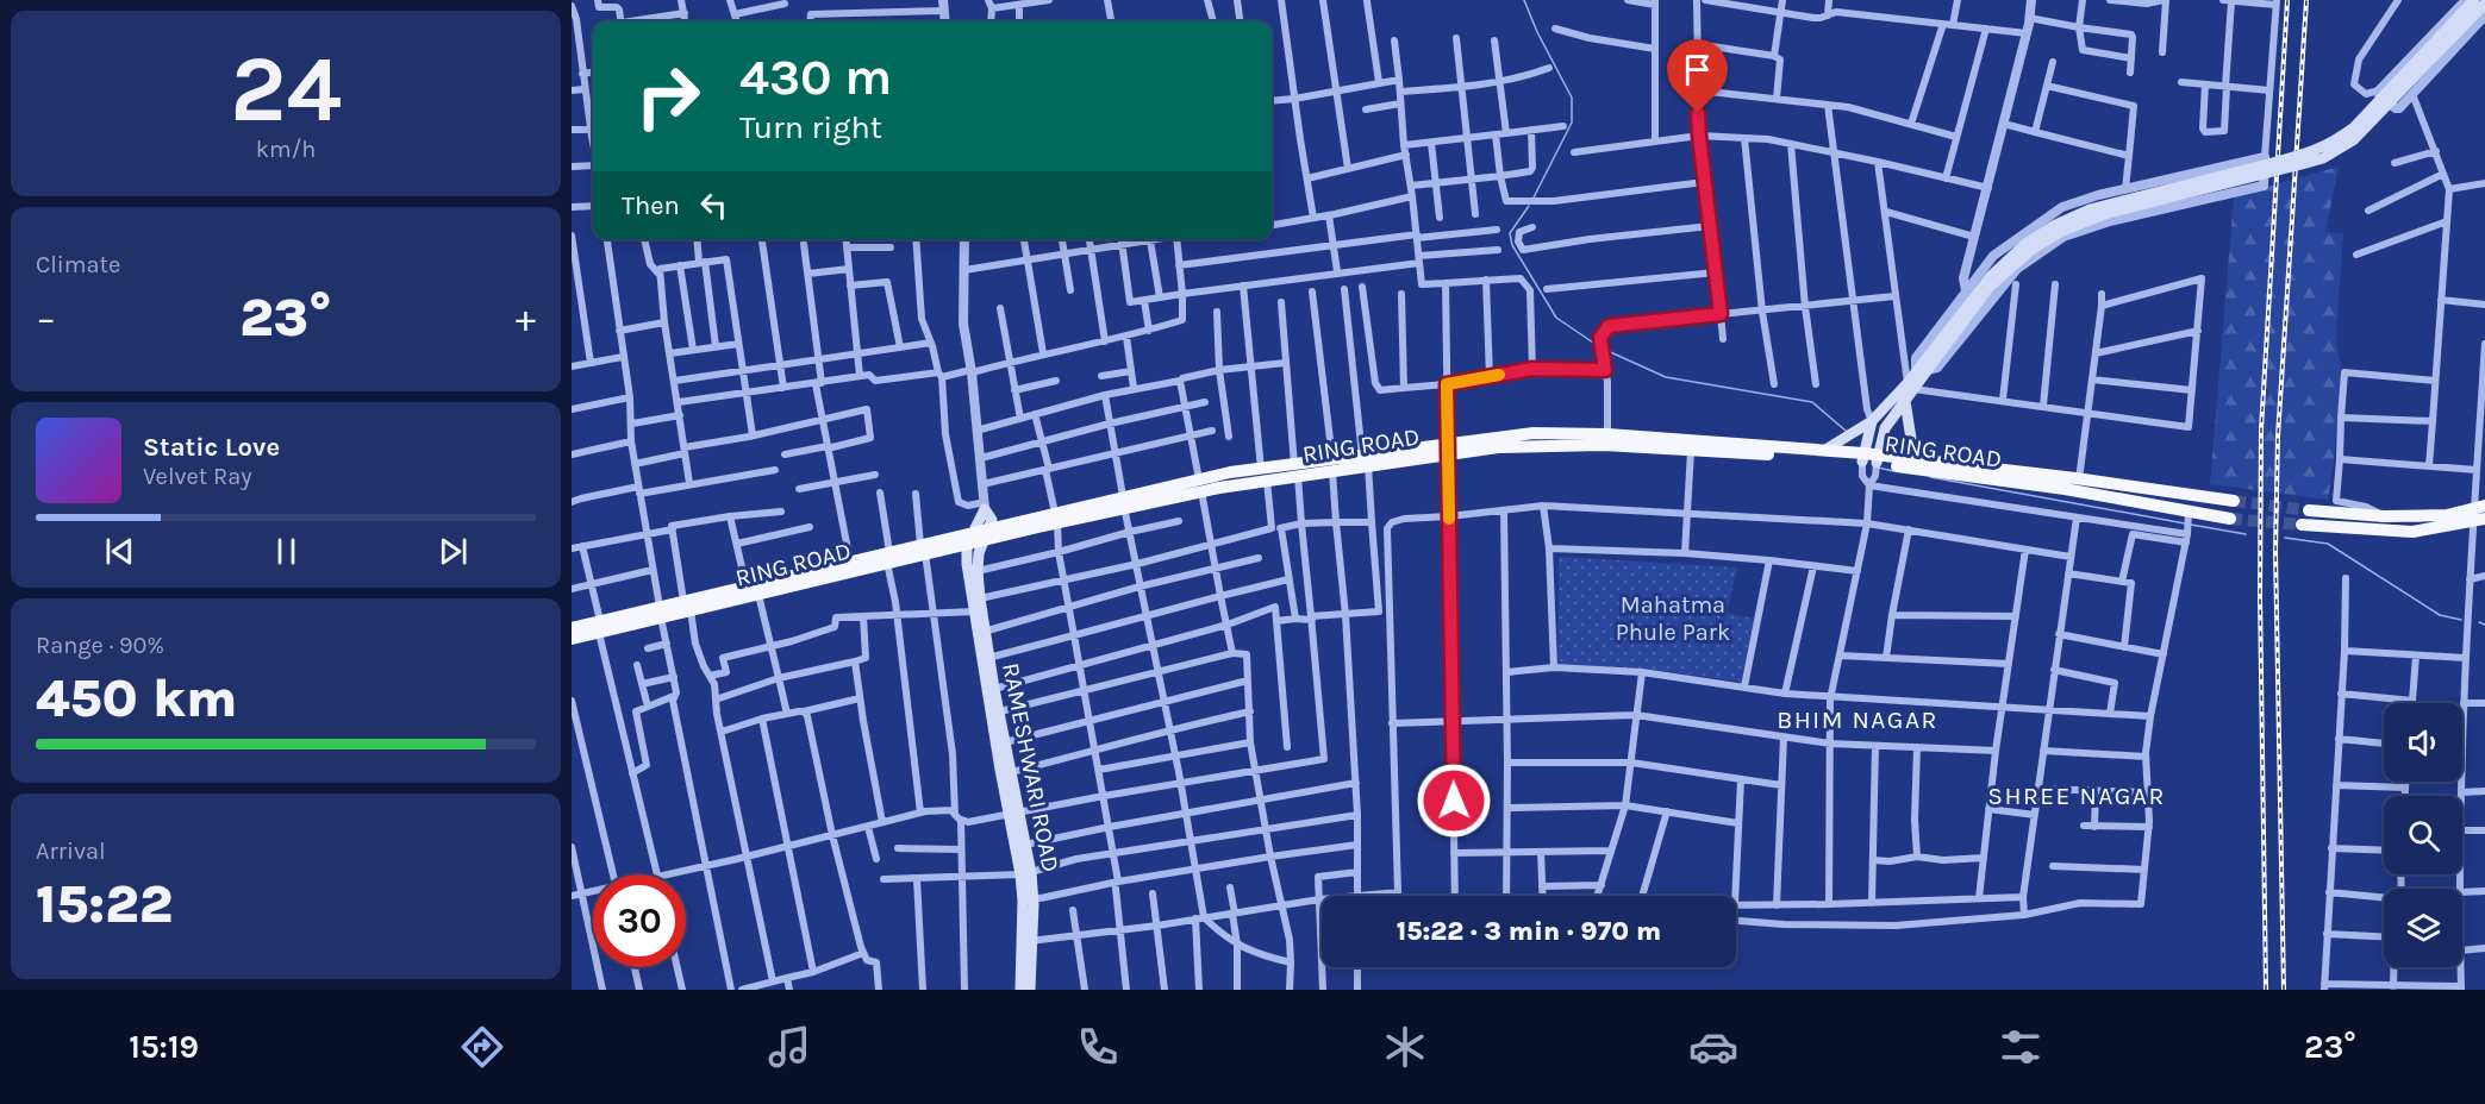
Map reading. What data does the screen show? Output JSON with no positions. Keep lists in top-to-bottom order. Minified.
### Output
{"streets":{"highway":["RING ROAD"],"main road":["RAMESHWARI ROAD"]},"crossings":[["RING ROAD","RAMESHWARI ROAD"]],"districts":["BHIM NAGAR","SHREE NAGAR"],"parks":["Mahatma Phule Park"],"page":{"tile":[["24","km/h"],"Climate",["Range · 90%","450 km"],["Arrival","15:22"]],"turn":["430 m","Turn right"],"then":"Then","heat":["−","23°","+"],"song":["Static Love","Velvet Ray"],"limit":"30","trip":"15:22 · 3 min · 970 m","tabs":["15:19","23°"]}}
